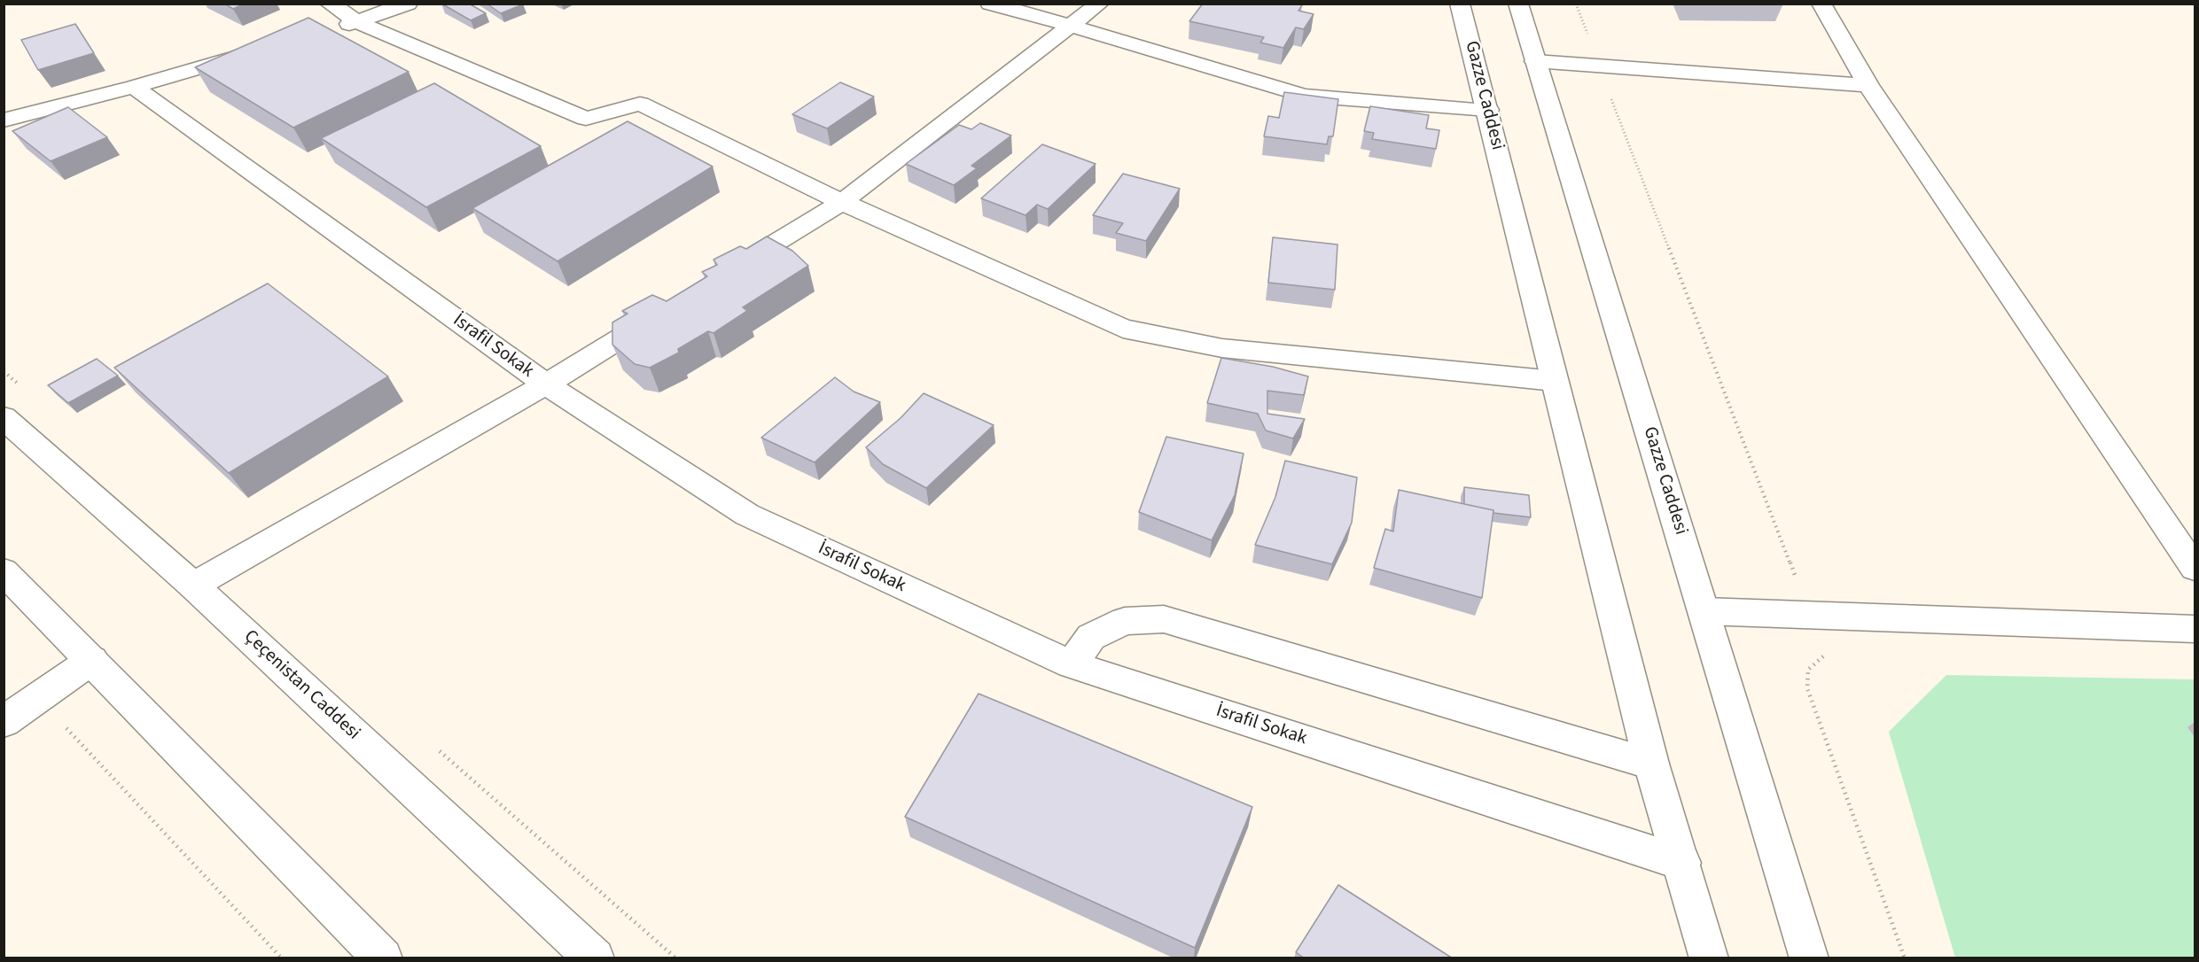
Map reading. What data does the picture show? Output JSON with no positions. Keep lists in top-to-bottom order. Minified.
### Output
{"streets":{"street":["Gazze Caddesi","İsrafil Sokak","Çeçenistan Caddesi"]},"crossings":[["Gazze Caddesi","İsrafil Sokak"]]}
